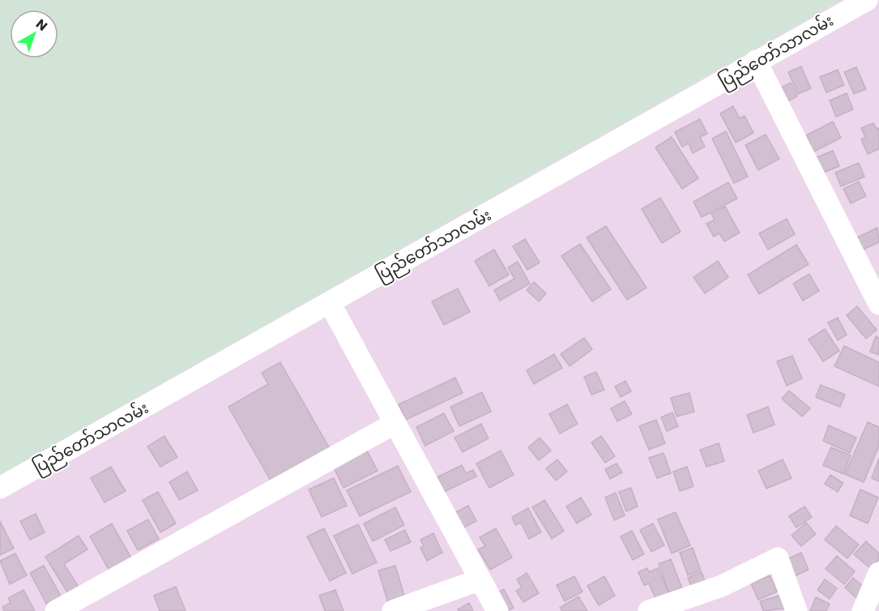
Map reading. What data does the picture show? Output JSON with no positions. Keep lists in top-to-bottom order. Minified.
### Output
{"streets":{"street":["ပြည်တော်သာလမ်း"]},"north":"top right"}
